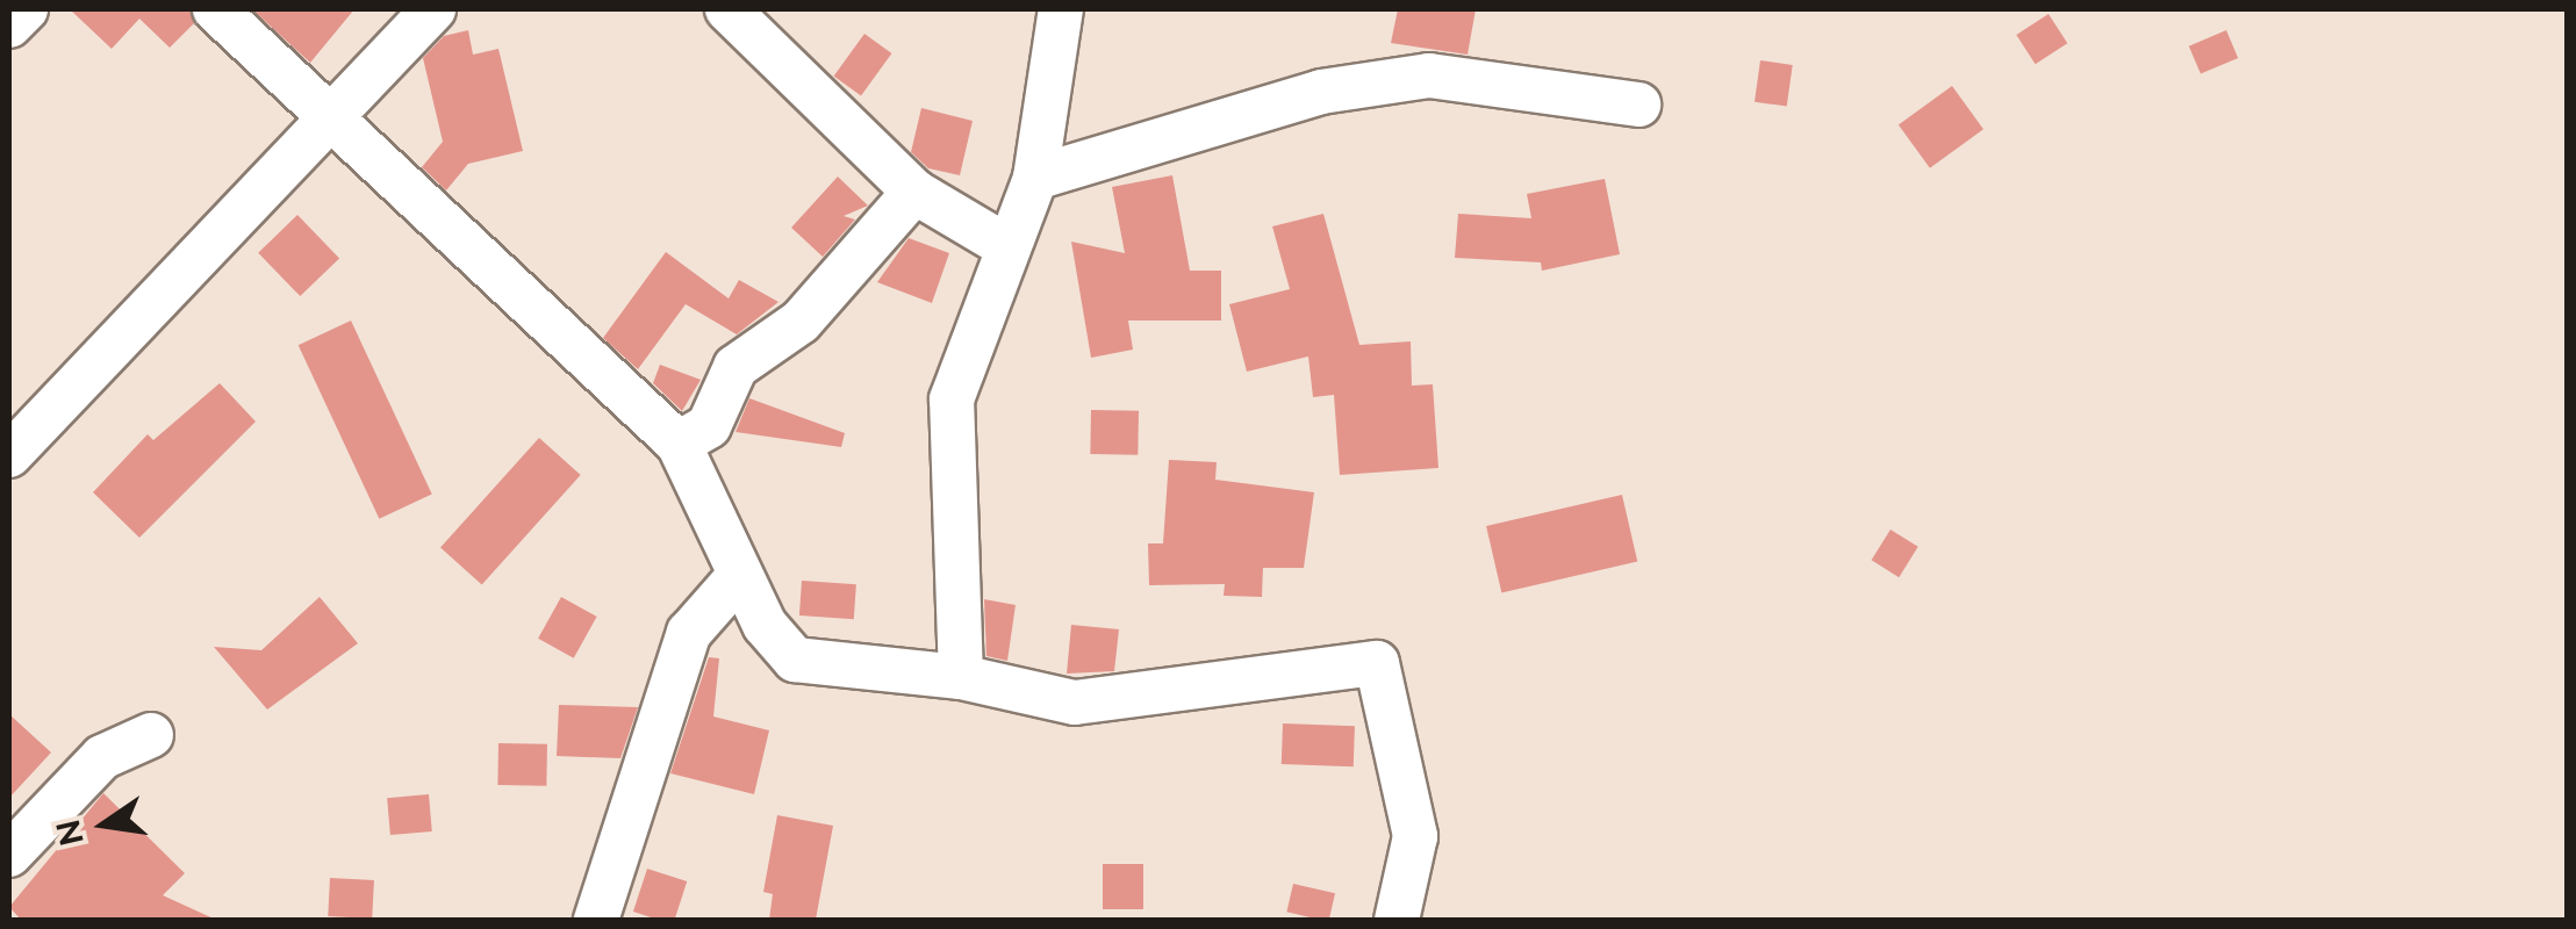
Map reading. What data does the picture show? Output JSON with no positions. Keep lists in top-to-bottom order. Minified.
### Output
{"north":"left"}
